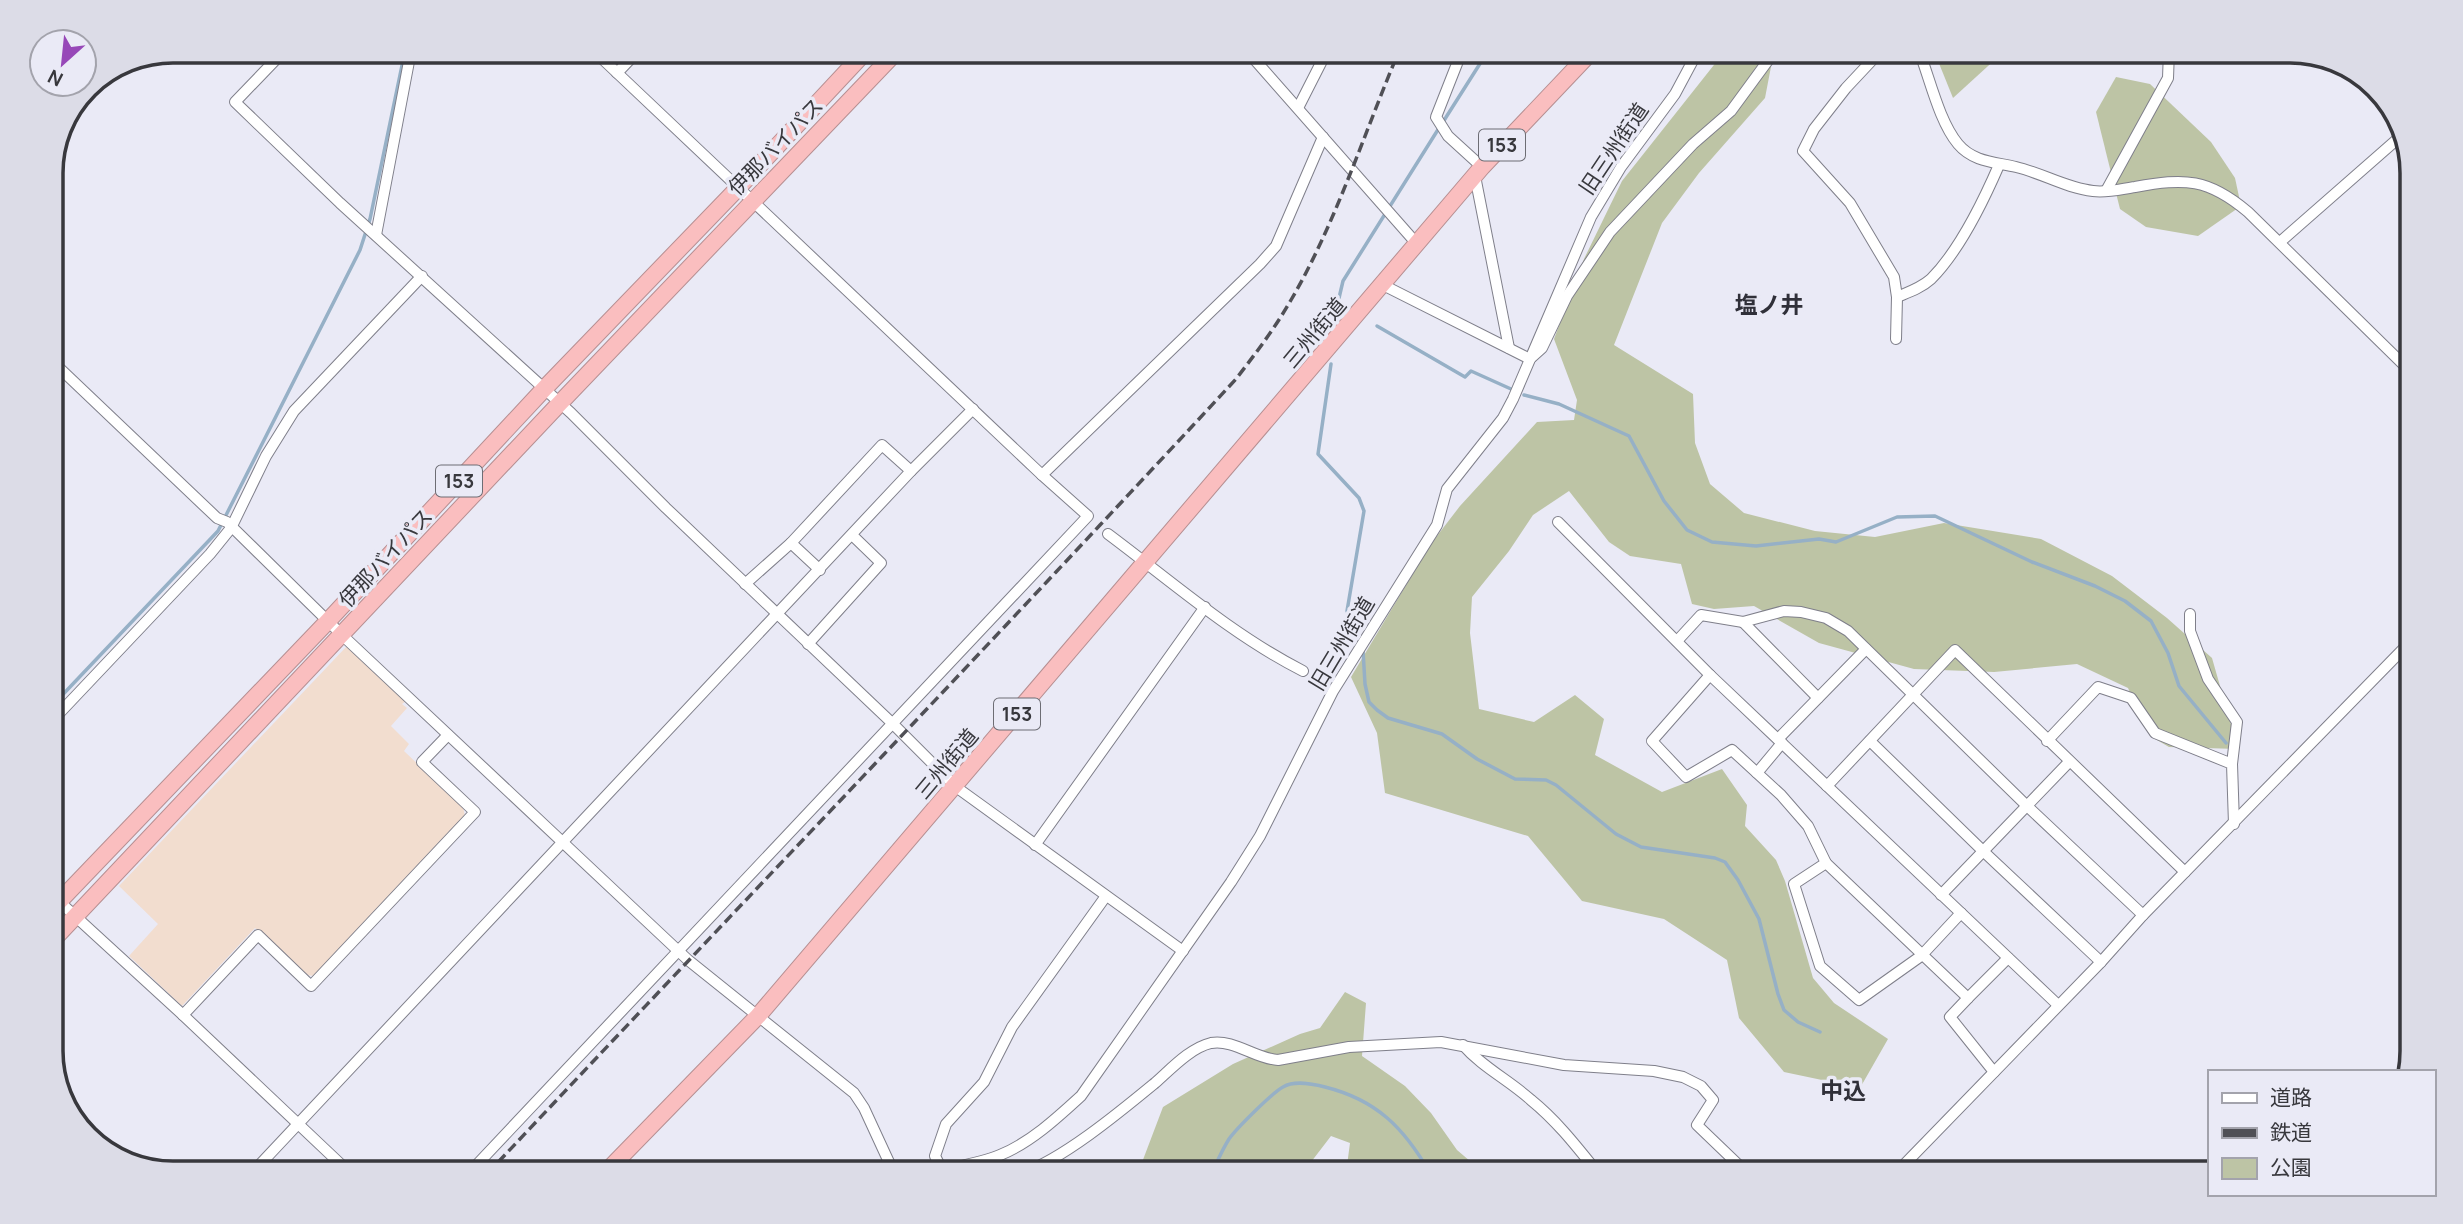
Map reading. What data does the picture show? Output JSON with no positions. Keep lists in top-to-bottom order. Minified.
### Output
{"streets":{"highway":["153","伊那バイパス","三州街道"],"street":["旧三州街道"]},"crossings":[["153","三州街道"]],"districts":["塩ノ井","中込"],"legend":["道路","鉄道","公園"],"north":"bottom left"}
